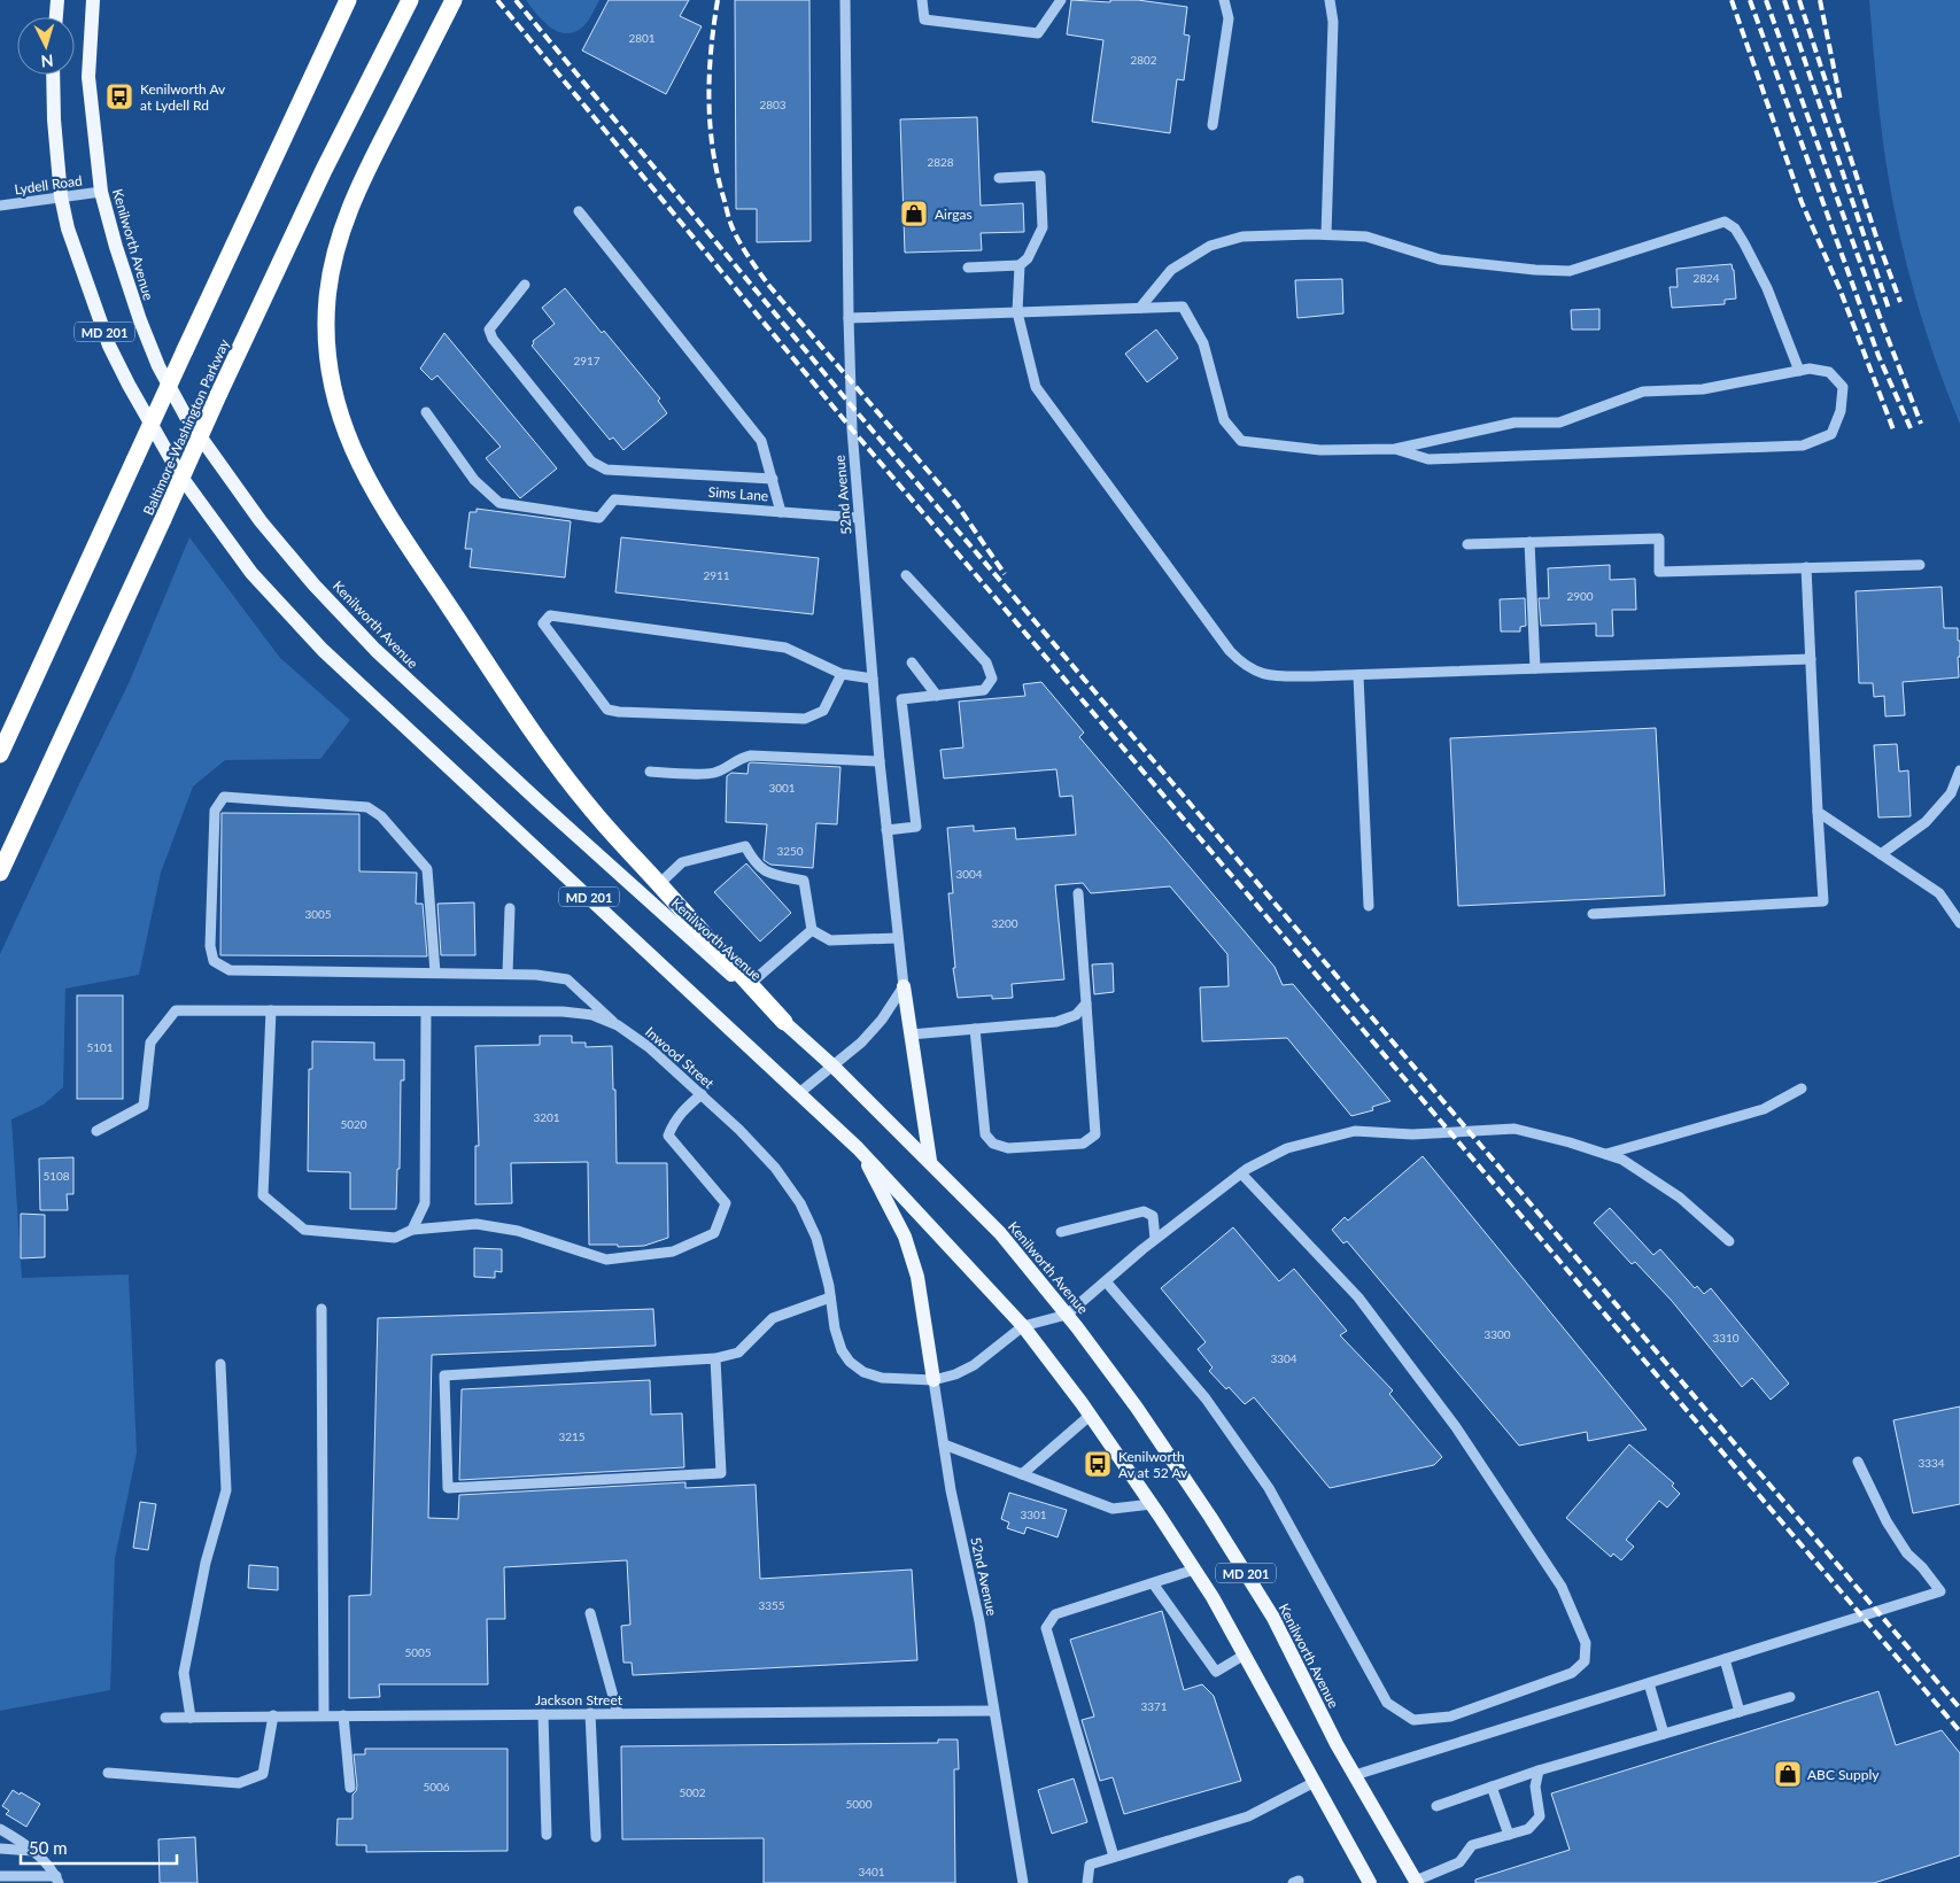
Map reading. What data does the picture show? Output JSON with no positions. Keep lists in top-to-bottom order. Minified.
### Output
{"streets":{"highway":["Baltimore-Washington Parkway"],"main road":["Kenilworth Avenue","MD 201"],"street":["Lydell Road","Sims Lane","52nd Avenue","Inwood Street","Jackson Street"]},"crossings":[["Lydell Road","Kenilworth Avenue"],["Lydell Road","MD 201"],["Sims Lane","52nd Avenue"],["52nd Avenue","Inwood Street"],["52nd Avenue","Jackson Street"]],"places":{"bus stop":["Kenilworth Av at Lydell Rd","Kenilworth Av at 52 Av"],"shop":["Airgas","ABC Supply"]},"house_numbers":["2801","2802","2803","2828","2824","2917","2911","2900","3001","3250","3004","3005","3200","5101","3201","5020","5108","3300","3310","3304","3215","3334","3301","3355","5005","3371","5006","5002","5000","3401"],"scale_bar":"50 m","north":"bottom"}
